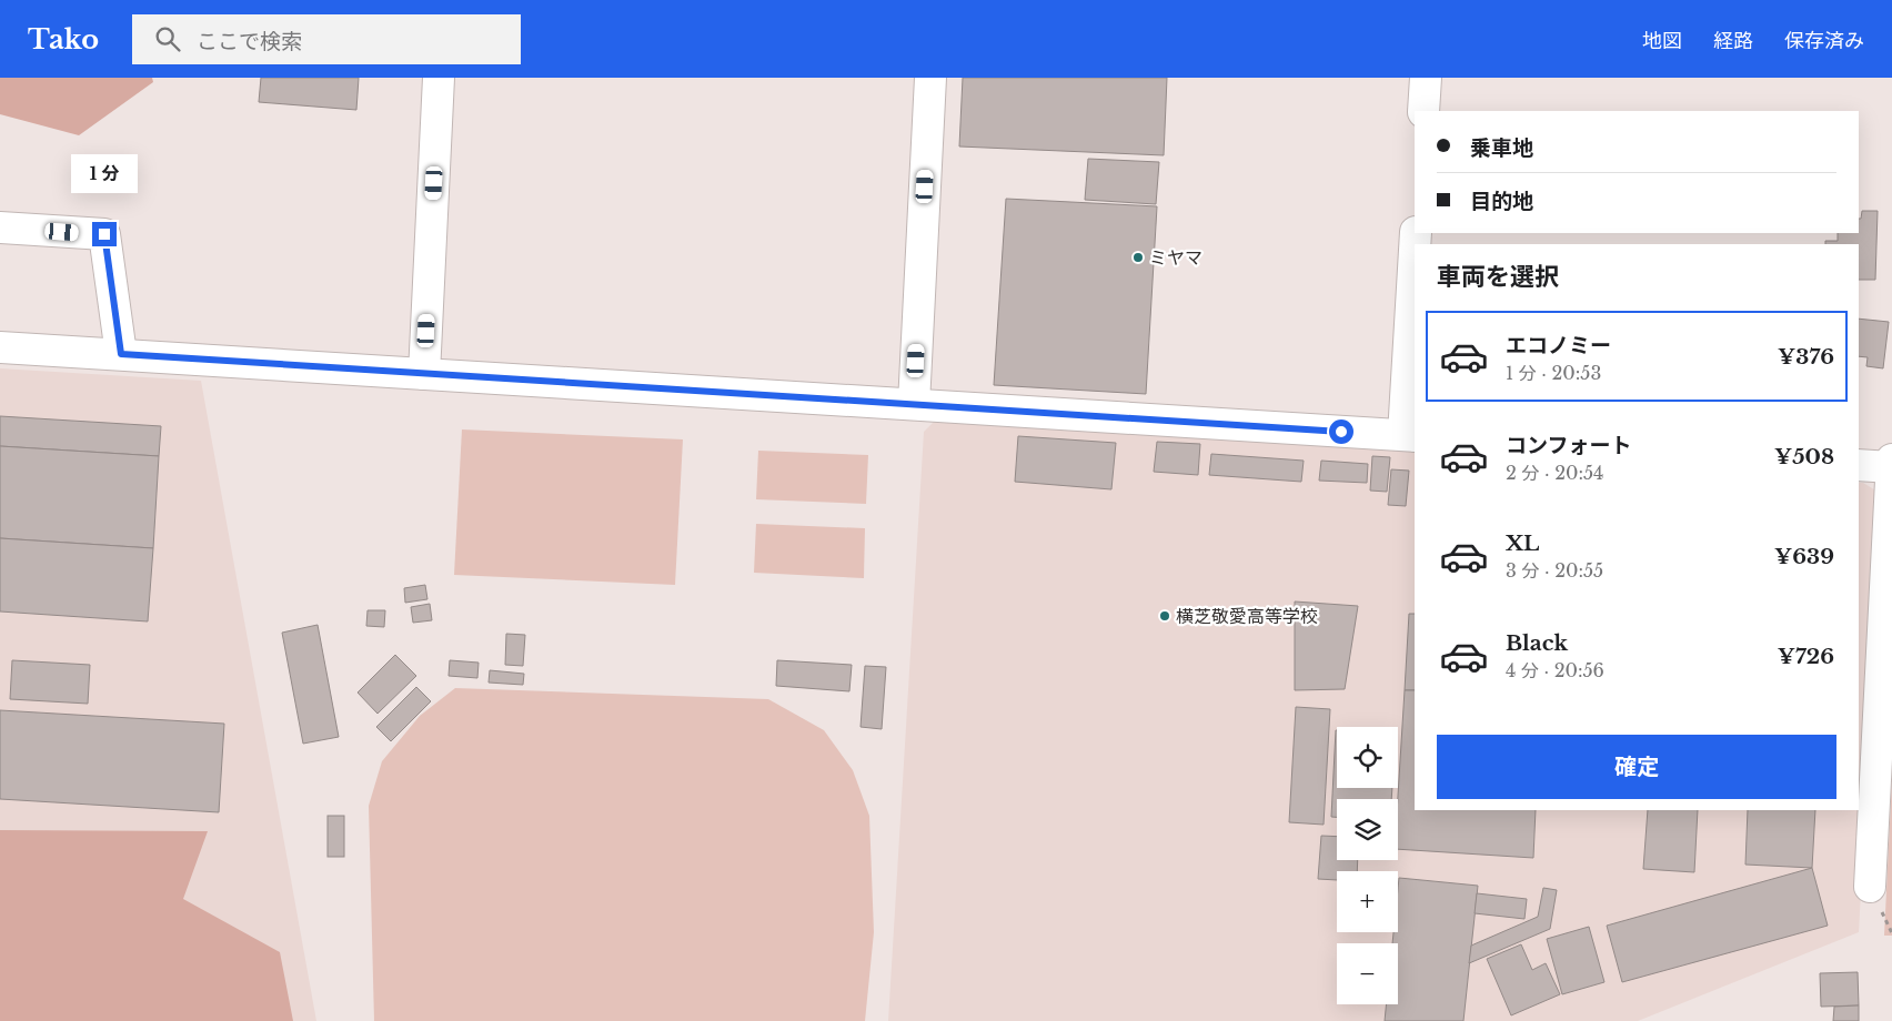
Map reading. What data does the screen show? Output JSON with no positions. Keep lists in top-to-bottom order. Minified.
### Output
{"places":["ミヤマ","横芝敬愛高等学校"],"page":{"header":"Tako","search":"ここで検索","nav":["地図","経路","保存済み"],"banner":["乗車地","目的地"],"bubble":"1 分","heading":"車両を選択","list":[{"name":"エコノミー","note":"1 分 · 20:53","value":"¥376"},{"name":"コンフォート","note":"2 分 · 20:54","value":"¥508"},{"name":"XL","note":"3 分 · 20:55","value":"¥639"},{"name":"Black","note":"4 分 · 20:56","value":"¥726"}],"buttons":"確定","map_buttons":["+","−"]}}
